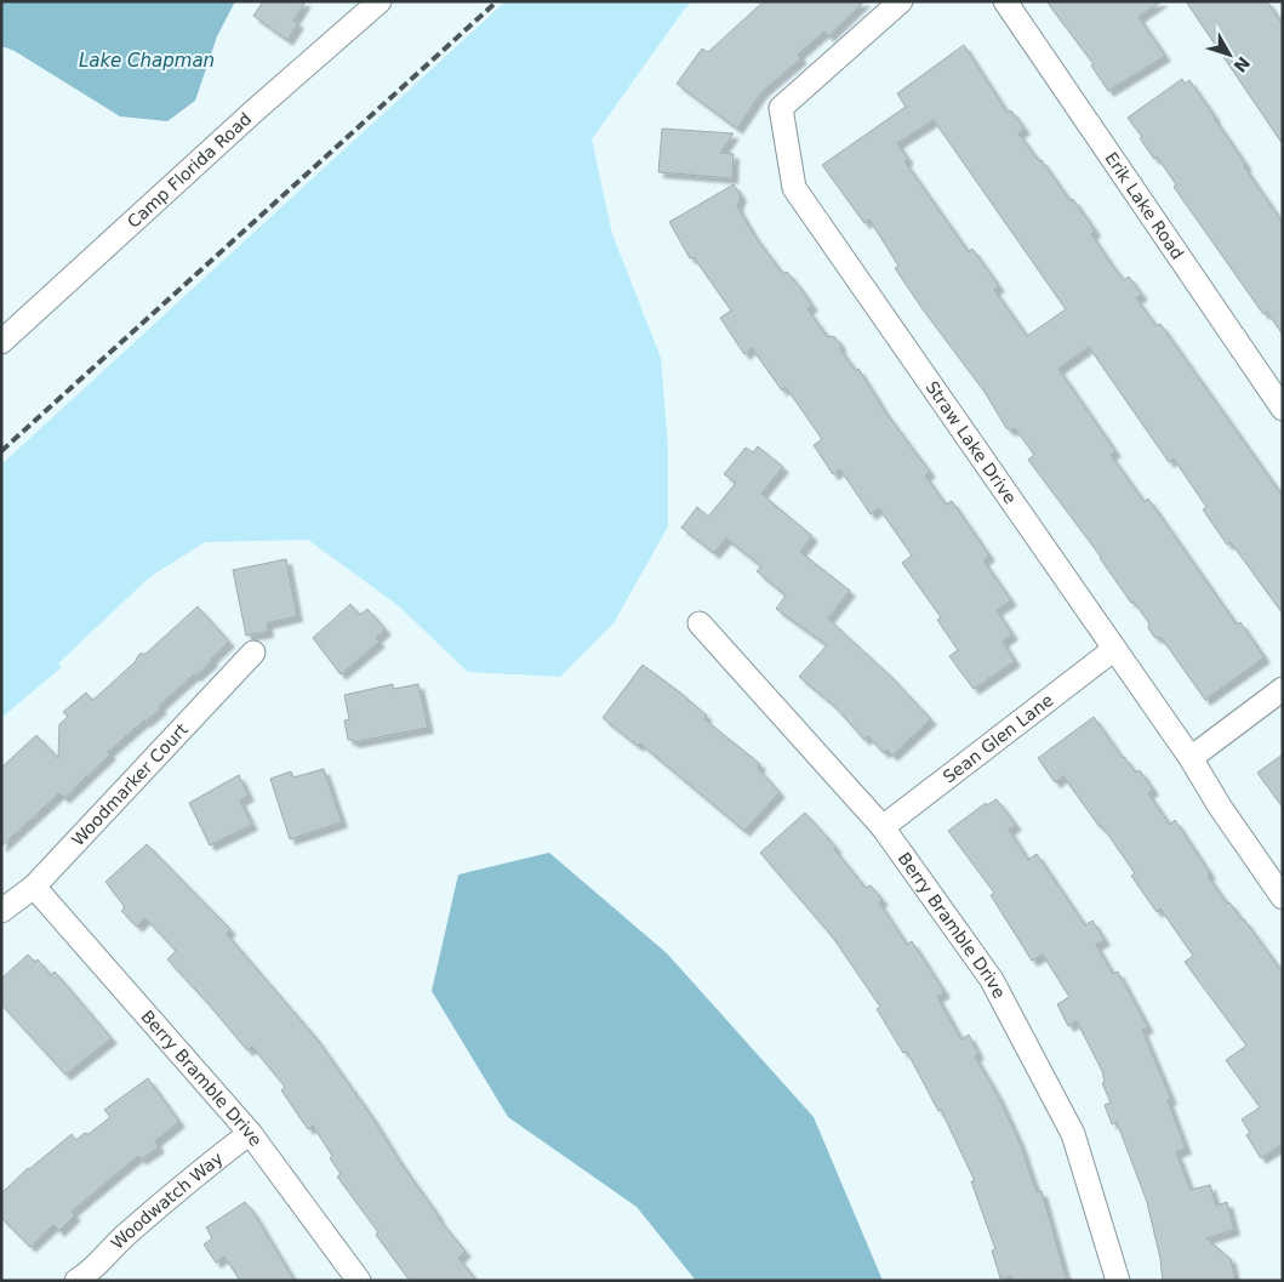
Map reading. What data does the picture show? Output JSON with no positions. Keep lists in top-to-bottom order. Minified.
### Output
{"streets":{"street":["Camp Florida Road","Erik Lake Road","Straw Lake Drive","Sean Glen Lane","Woodmarker Court","Berry Bramble Drive","Woodwatch Way"]},"crossings":[["Straw Lake Drive","Sean Glen Lane"],["Sean Glen Lane","Berry Bramble Drive"],["Woodmarker Court","Berry Bramble Drive"],["Berry Bramble Drive","Woodwatch Way"]],"water":["Lake Chapman"],"north":"bottom right"}
